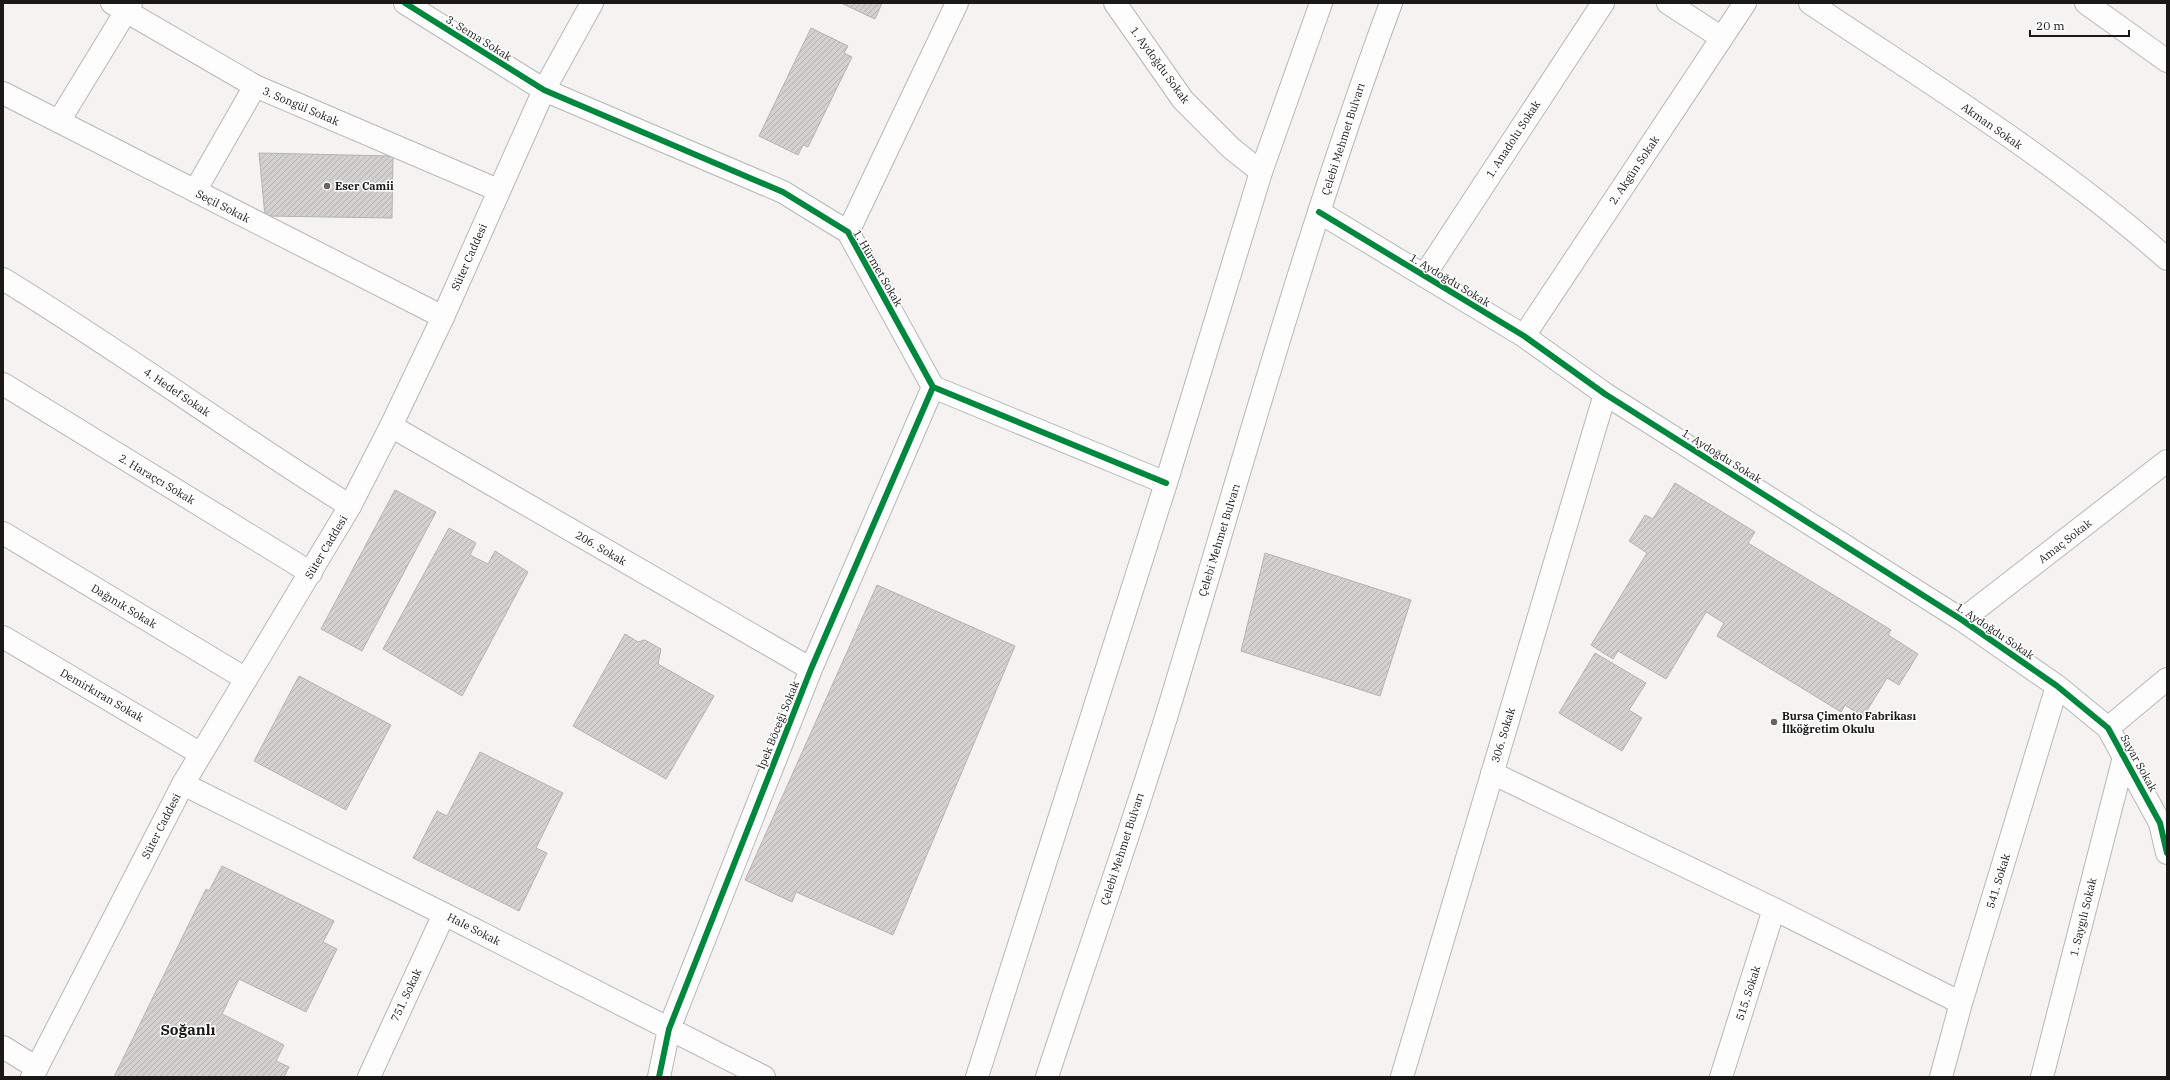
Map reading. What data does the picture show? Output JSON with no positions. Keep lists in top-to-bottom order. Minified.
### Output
{"streets":{"street":["3. Sema Sokak","1. Aydoğdu Sokak","3. Songül Sokak","Akman Sokak","Çelebi Mehmet Bulvarı","1. Anadolu Sokak","2. Akgün Sokak","Seçil Sokak","Süter Caddesi","1. Hürmet Sokak","4. Hedef Sokak","2. Haraçcı Sokak","Amaç Sokak","206. Sokak","Dağınık Sokak","Demirkıran Sokak","İpek Böceği Sokak","306. Sokak","Sayar Sokak","541. Sokak","1. Saygılı Sokak","Hale Sokak","515. Sokak","751. Sokak"]},"crossings":[["3. Sema Sokak","Süter Caddesi"],["3. Sema Sokak","1. Hürmet Sokak"],["1. Aydoğdu Sokak","Çelebi Mehmet Bulvarı"],["1. Aydoğdu Sokak","1. Anadolu Sokak"],["1. Aydoğdu Sokak","2. Akgün Sokak"],["1. Aydoğdu Sokak","Amaç Sokak"],["1. Aydoğdu Sokak","306. Sokak"],["1. Aydoğdu Sokak","Sayar Sokak"],["1. Aydoğdu Sokak","541. Sokak"],["3. Songül Sokak","Süter Caddesi"],["Seçil Sokak","Süter Caddesi"],["Süter Caddesi","1. Hürmet Sokak"],["Süter Caddesi","4. Hedef Sokak"],["Süter Caddesi","2. Haraçcı Sokak"],["Süter Caddesi","206. Sokak"],["Süter Caddesi","Dağınık Sokak"],["Süter Caddesi","Demirkıran Sokak"],["Süter Caddesi","Hale Sokak"],["1. Hürmet Sokak","İpek Böceği Sokak"],["206. Sokak","İpek Böceği Sokak"],["İpek Böceği Sokak","Hale Sokak"],["Sayar Sokak","1. Saygılı Sokak"],["Hale Sokak","751. Sokak"]],"districts":["Soğanlı"],"places":["Eser Camii","Bursa Çimento Fabrikası İlköğretim Okulu"],"scale_bar":"20 m"}
